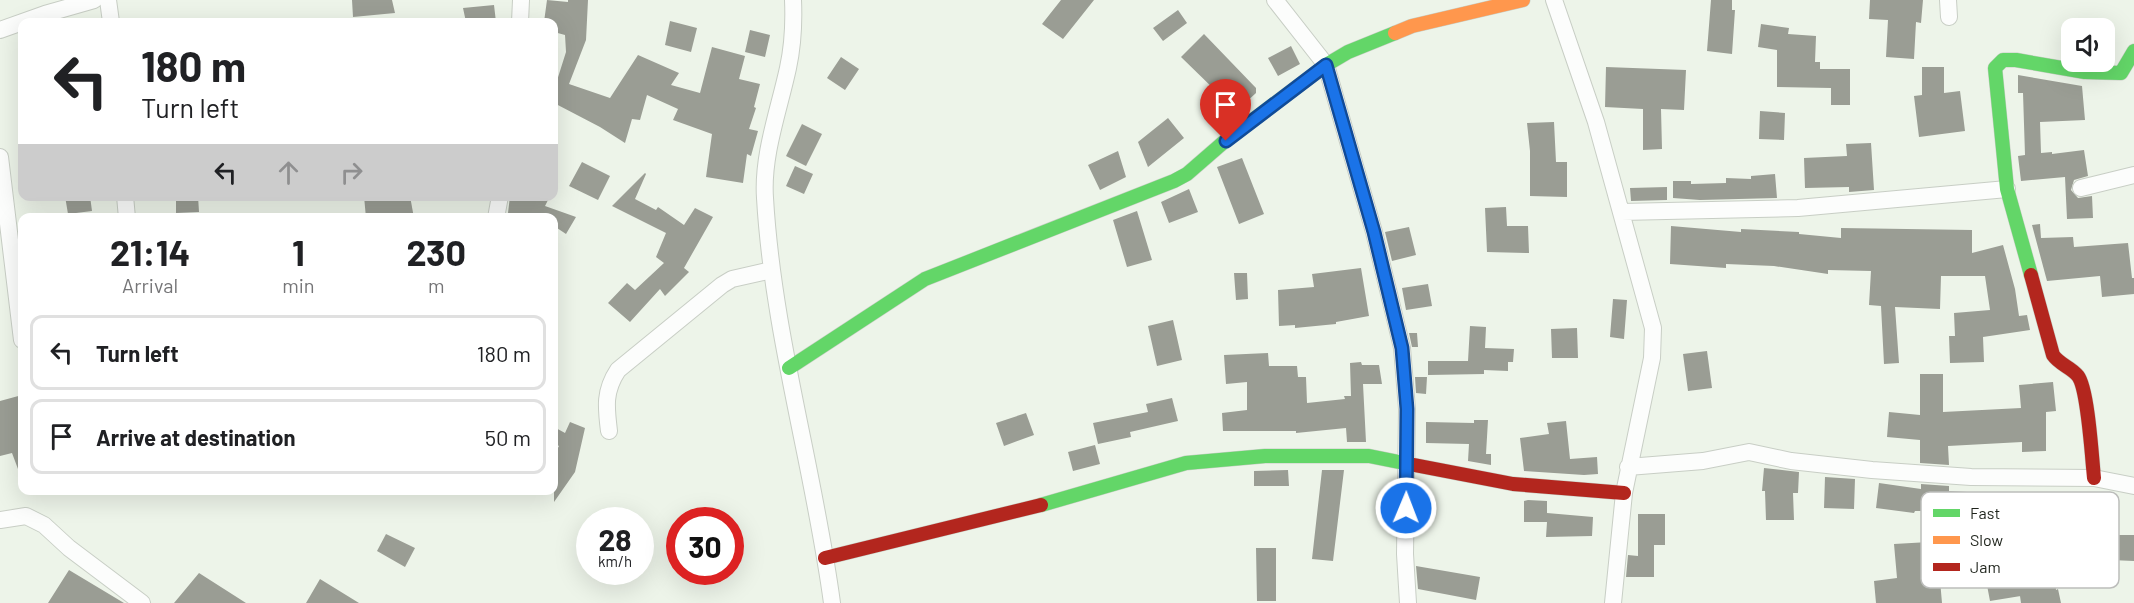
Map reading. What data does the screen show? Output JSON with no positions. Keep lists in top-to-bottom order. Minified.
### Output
{"legend":["Fast","Slow","Jam"],"page":{"turn":["180 m","Turn left"],"eta":["21:14","Arrival","1","min","230","m"],"list":[{"name":"Turn left","value":"180 m"},{"name":"Arrive at destination","value":"50 m"}],"speed":"28 km/h","limit":"30"}}
